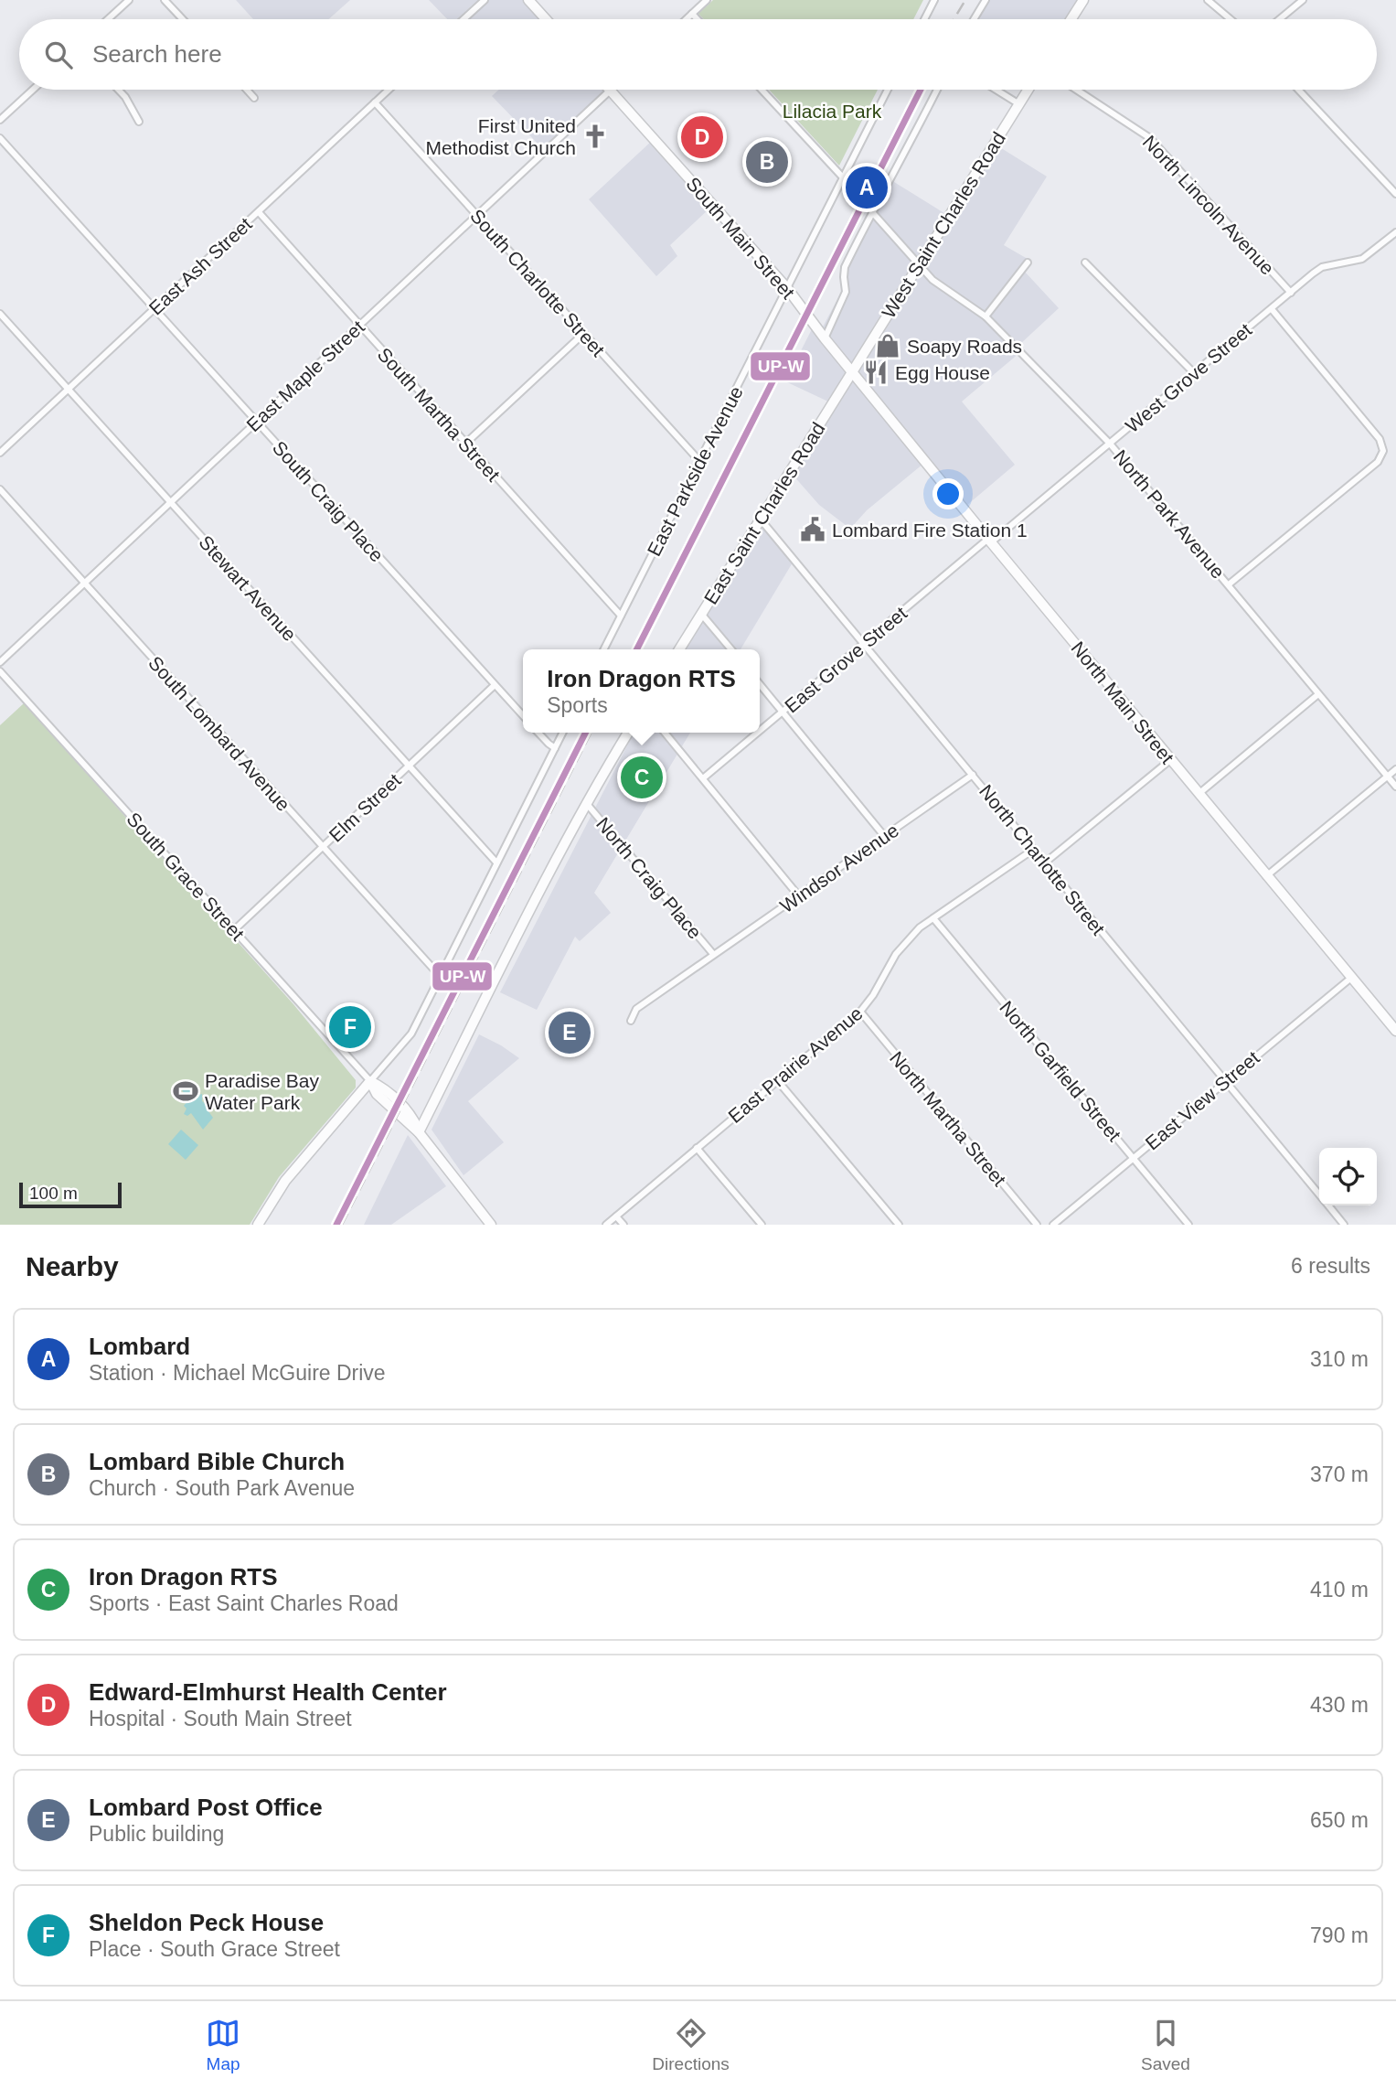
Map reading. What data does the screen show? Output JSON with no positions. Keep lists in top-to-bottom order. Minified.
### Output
{"streets":{"main road":["West Saint Charles Road","South Main Street","East Saint Charles Road","North Main Street"],"street":["North Lincoln Avenue","East Ash Street","South Charlotte Street","East Maple Street","West Grove Street","South Martha Street","East Parkside Avenue","South Craig Place","North Park Avenue","Stewart Avenue","East Grove Street","South Lombard Avenue","Elm Street","North Charlotte Street","Windsor Avenue","South Grace Street","North Craig Place","East Prairie Avenue","North Garfield Street","East View Street","North Martha Street"]},"crossings":[["North Lincoln Avenue","West Grove Street"],["West Saint Charles Road","South Main Street"],["West Saint Charles Road","East Saint Charles Road"],["West Saint Charles Road","North Park Avenue"],["West Saint Charles Road","North Main Street"],["South Main Street","East Maple Street"],["South Main Street","East Parkside Avenue"],["South Main Street","East Saint Charles Road"],["South Main Street","North Main Street"],["East Ash Street","South Charlotte Street"],["East Ash Street","South Martha Street"],["East Ash Street","South Craig Place"],["East Ash Street","Stewart Avenue"],["South Charlotte Street","East Maple Street"],["South Charlotte Street","East Parkside Avenue"],["East Maple Street","South Martha Street"],["East Maple Street","South Craig Place"],["East Maple Street","Stewart Avenue"],["East Maple Street","South Lombard Avenue"],["West Grove Street","North Park Avenue"],["West Grove Street","East Grove Street"],["West Grove Street","North Main Street"],["South Martha Street","East Parkside Avenue"],["South Craig Place","Elm Street"],["East Saint Charles Road","North Main Street"],["East Saint Charles Road","North Charlotte Street"],["Stewart Avenue","Elm Street"],["East Grove Street","North Main Street"],["East Grove Street","North Charlotte Street"],["North Main Street","East View Street"],["South Lombard Avenue","Elm Street"],["Elm Street","South Grace Street"],["North Charlotte Street","Windsor Avenue"],["North Charlotte Street","East Prairie Avenue"],["North Charlotte Street","East View Street"],["Windsor Avenue","North Craig Place"],["East Prairie Avenue","North Garfield Street"],["East Prairie Avenue","North Martha Street"],["North Garfield Street","East View Street"]],"parks":["Lilacia Park"],"places":{"church":["First United Methodist Church"],"shop":["Soapy Roads"],"restaurant":["Egg House"],"public building":["Lombard Fire Station 1"],"sports":["Paradise Bay Water Park"]},"lines":["transit line UP-W"],"scale_bar":"100 m","page":{"search":"Search here","pins":["D","B","A","C","F","E"],"popup":["Iron Dragon RTS","Sports"],"scale":"100 m","heading":["Nearby","6 results"],"list":[{"mark":"A","name":"Lombard","note":"Station · Michael McGuire Drive","value":"310 m"},{"mark":"B","name":"Lombard Bible Church","note":"Church · South Park Avenue","value":"370 m"},{"mark":"C","name":"Iron Dragon RTS","note":"Sports · East Saint Charles Road","value":"410 m"},{"mark":"D","name":"Edward-Elmhurst Health Center","note":"Hospital · South Main Street","value":"430 m"},{"mark":"E","name":"Lombard Post Office","note":"Public building","value":"650 m"},{"mark":"F","name":"Sheldon Peck House","note":"Place · South Grace Street","value":"790 m"}],"nav":["Map","Directions","Saved"]}}
